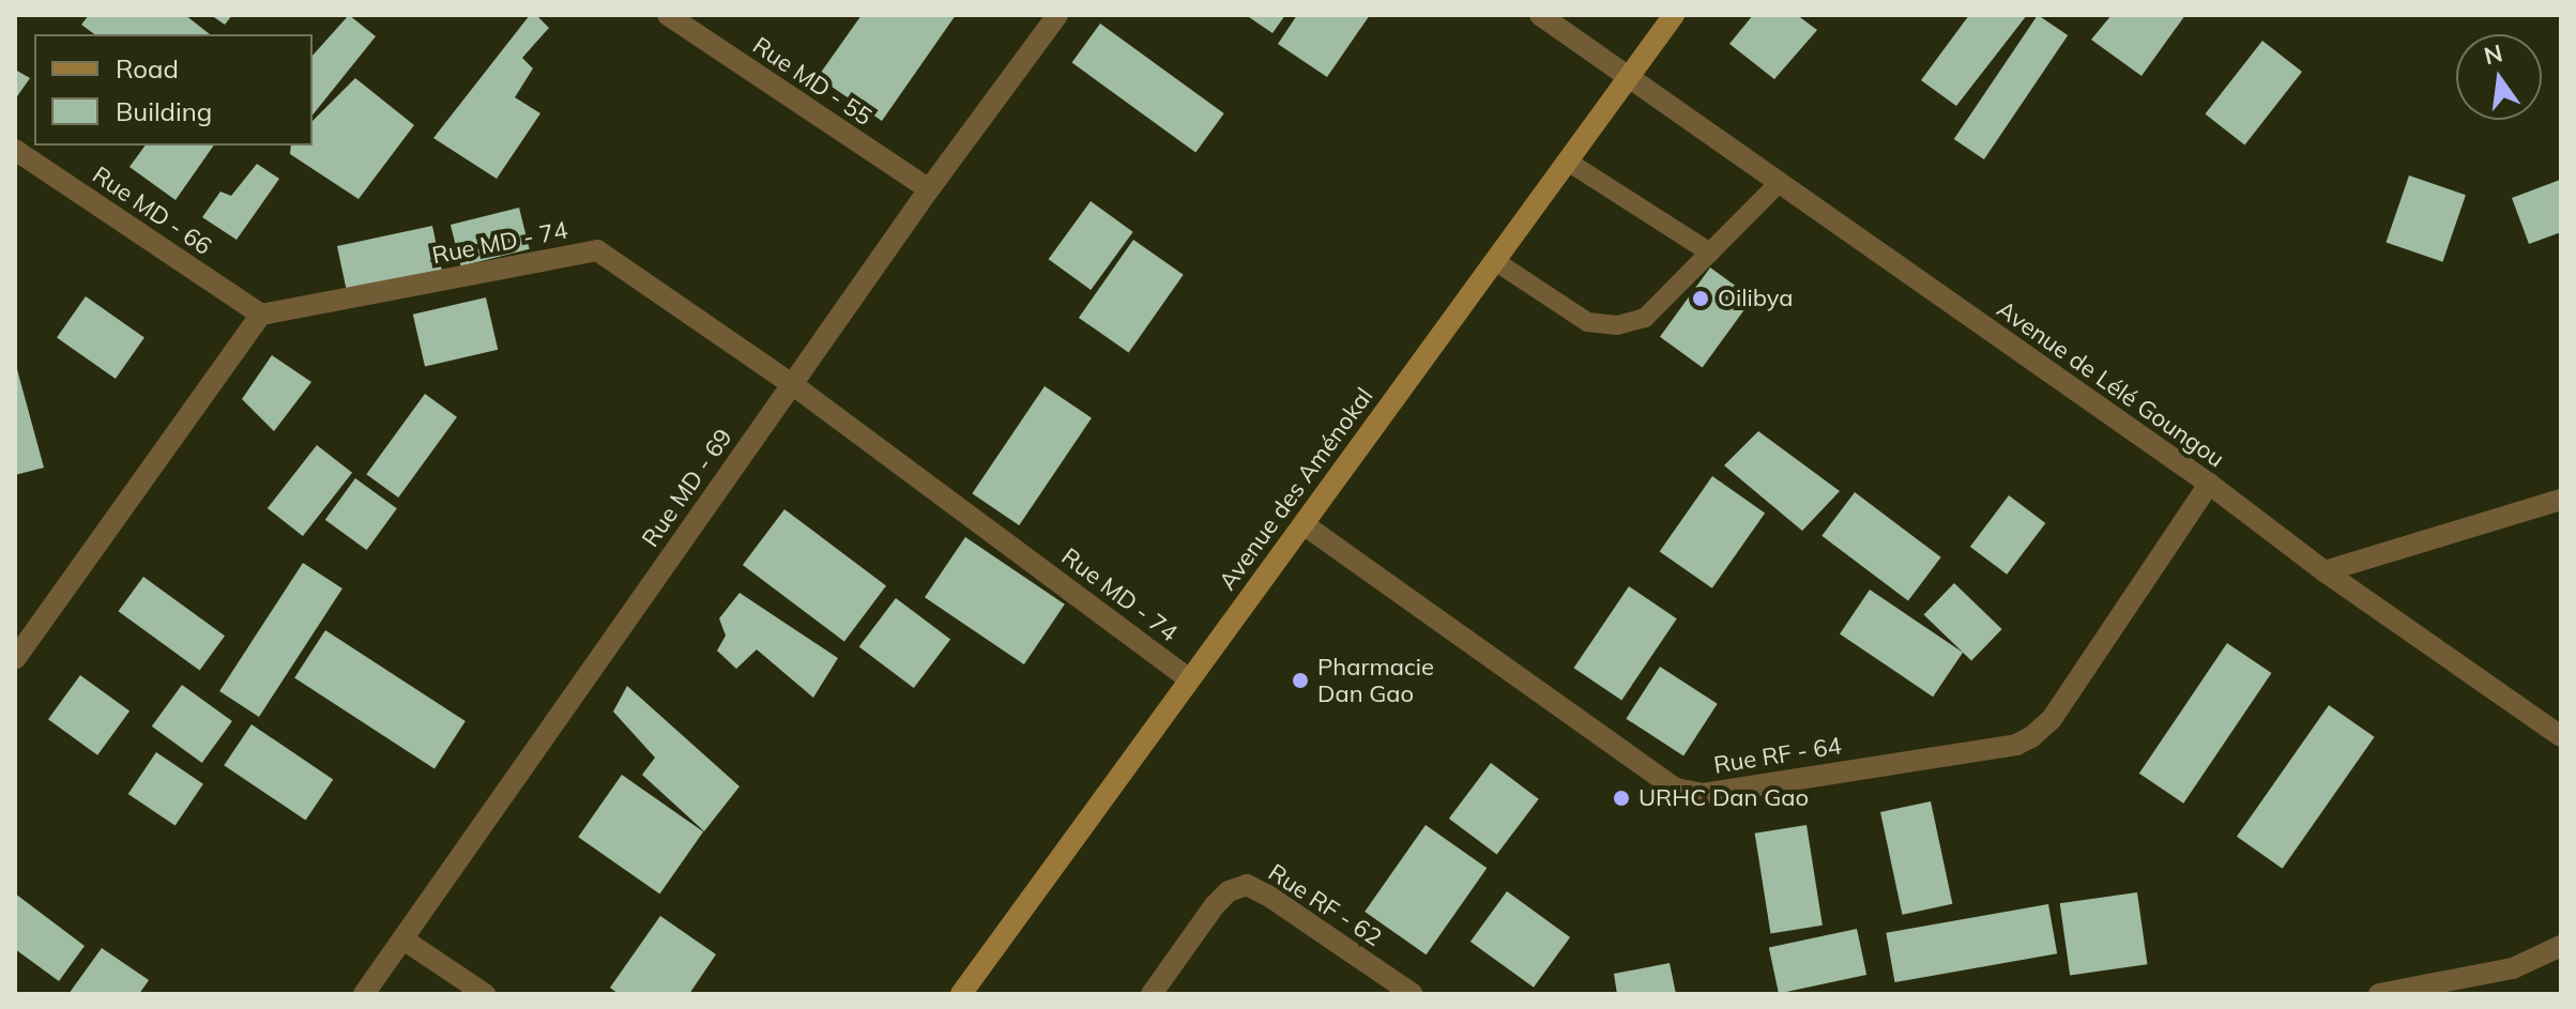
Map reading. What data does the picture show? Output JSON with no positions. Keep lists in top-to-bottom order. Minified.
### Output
{"streets":{"main road":["Avenue des Aménokal"],"street":["Rue MD - 55","Rue MD - 66","Rue MD - 74","Avenue de Lélé Goungou","Rue MD - 69","Rue RF - 64","Rue RF - 62"]},"crossings":[["Rue MD - 55","Rue MD - 69"],["Rue MD - 66","Rue MD - 74"],["Rue MD - 74","Rue MD - 69"],["Rue MD - 74","Avenue des Aménokal"],["Avenue de Lélé Goungou","Avenue des Aménokal"],["Avenue de Lélé Goungou","Rue RF - 64"],["Avenue des Aménokal","Rue RF - 64"]],"places":["Oilibya","Pharmacie Dan Gao","URHC Dan Gao"],"legend":["Road","Building"],"north":"top"}
